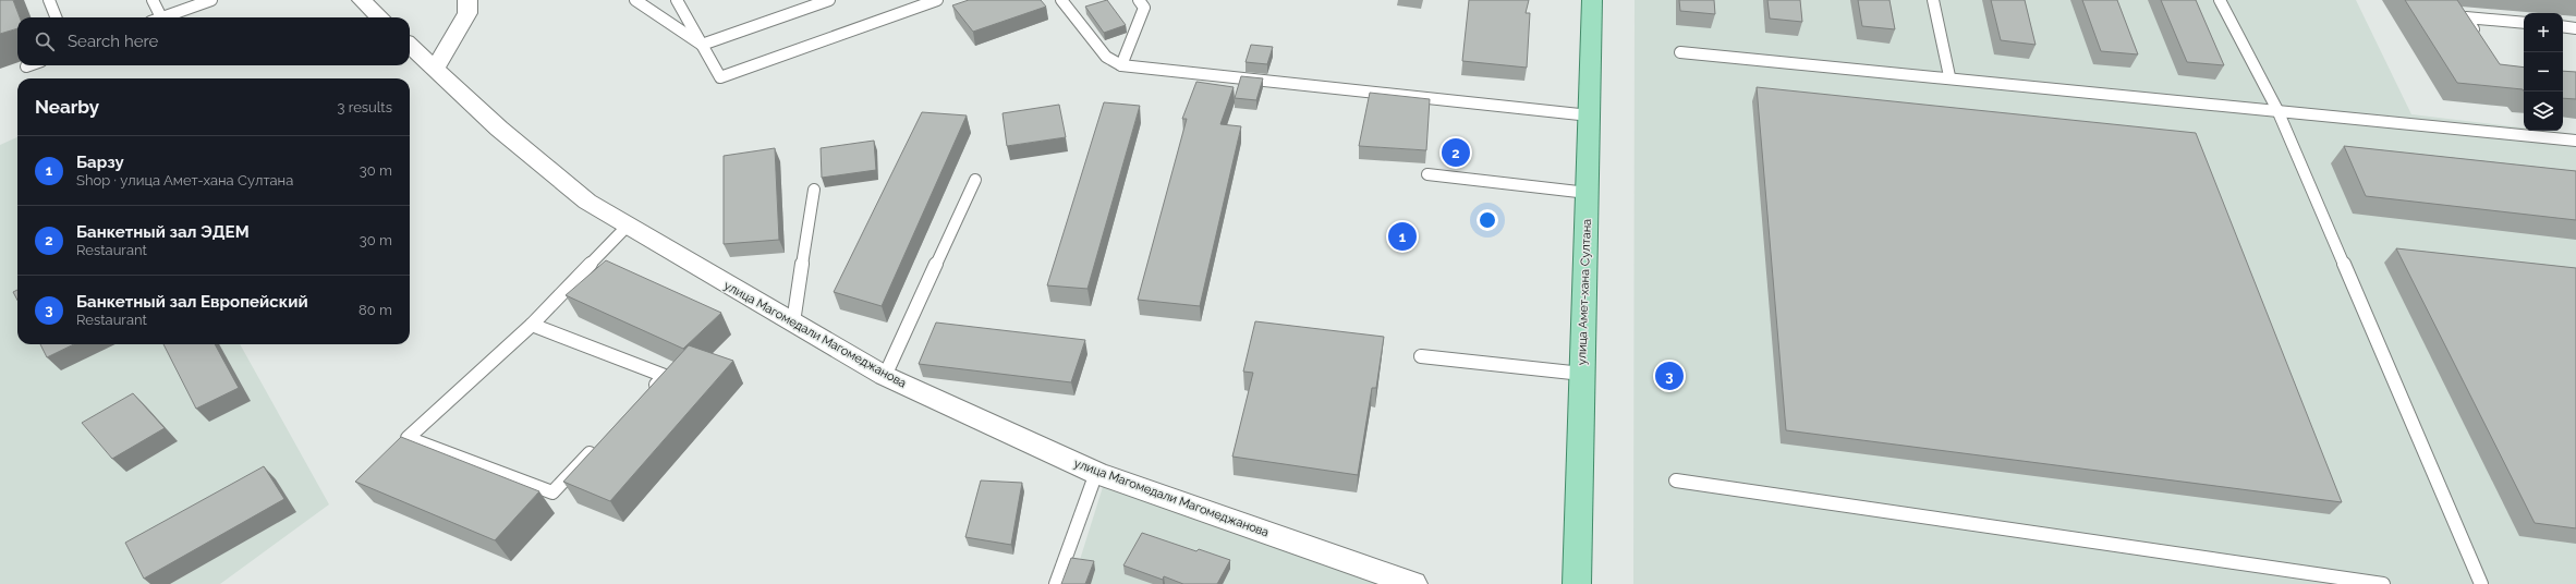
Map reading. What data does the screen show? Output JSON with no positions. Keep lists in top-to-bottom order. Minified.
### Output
{"streets":{"main road":["улица Амет-хана Султана"],"street":["улица Магомедали Магомеджановa"]},"page":{"map_buttons":["+","−"],"search":"Search here","heading":["Nearby","3 results"],"list":[{"mark":"1","name":"Барзу","note":"Shop · улица Амет-хана Султана","value":"30 m"},{"mark":"2","name":"Банкетный зал ЭДЕМ","note":"Restaurant","value":"30 m"},{"mark":"3","name":"Банкетный зал Европейский","note":"Restaurant","value":"80 m"}],"pins":["2","1","3"]}}
